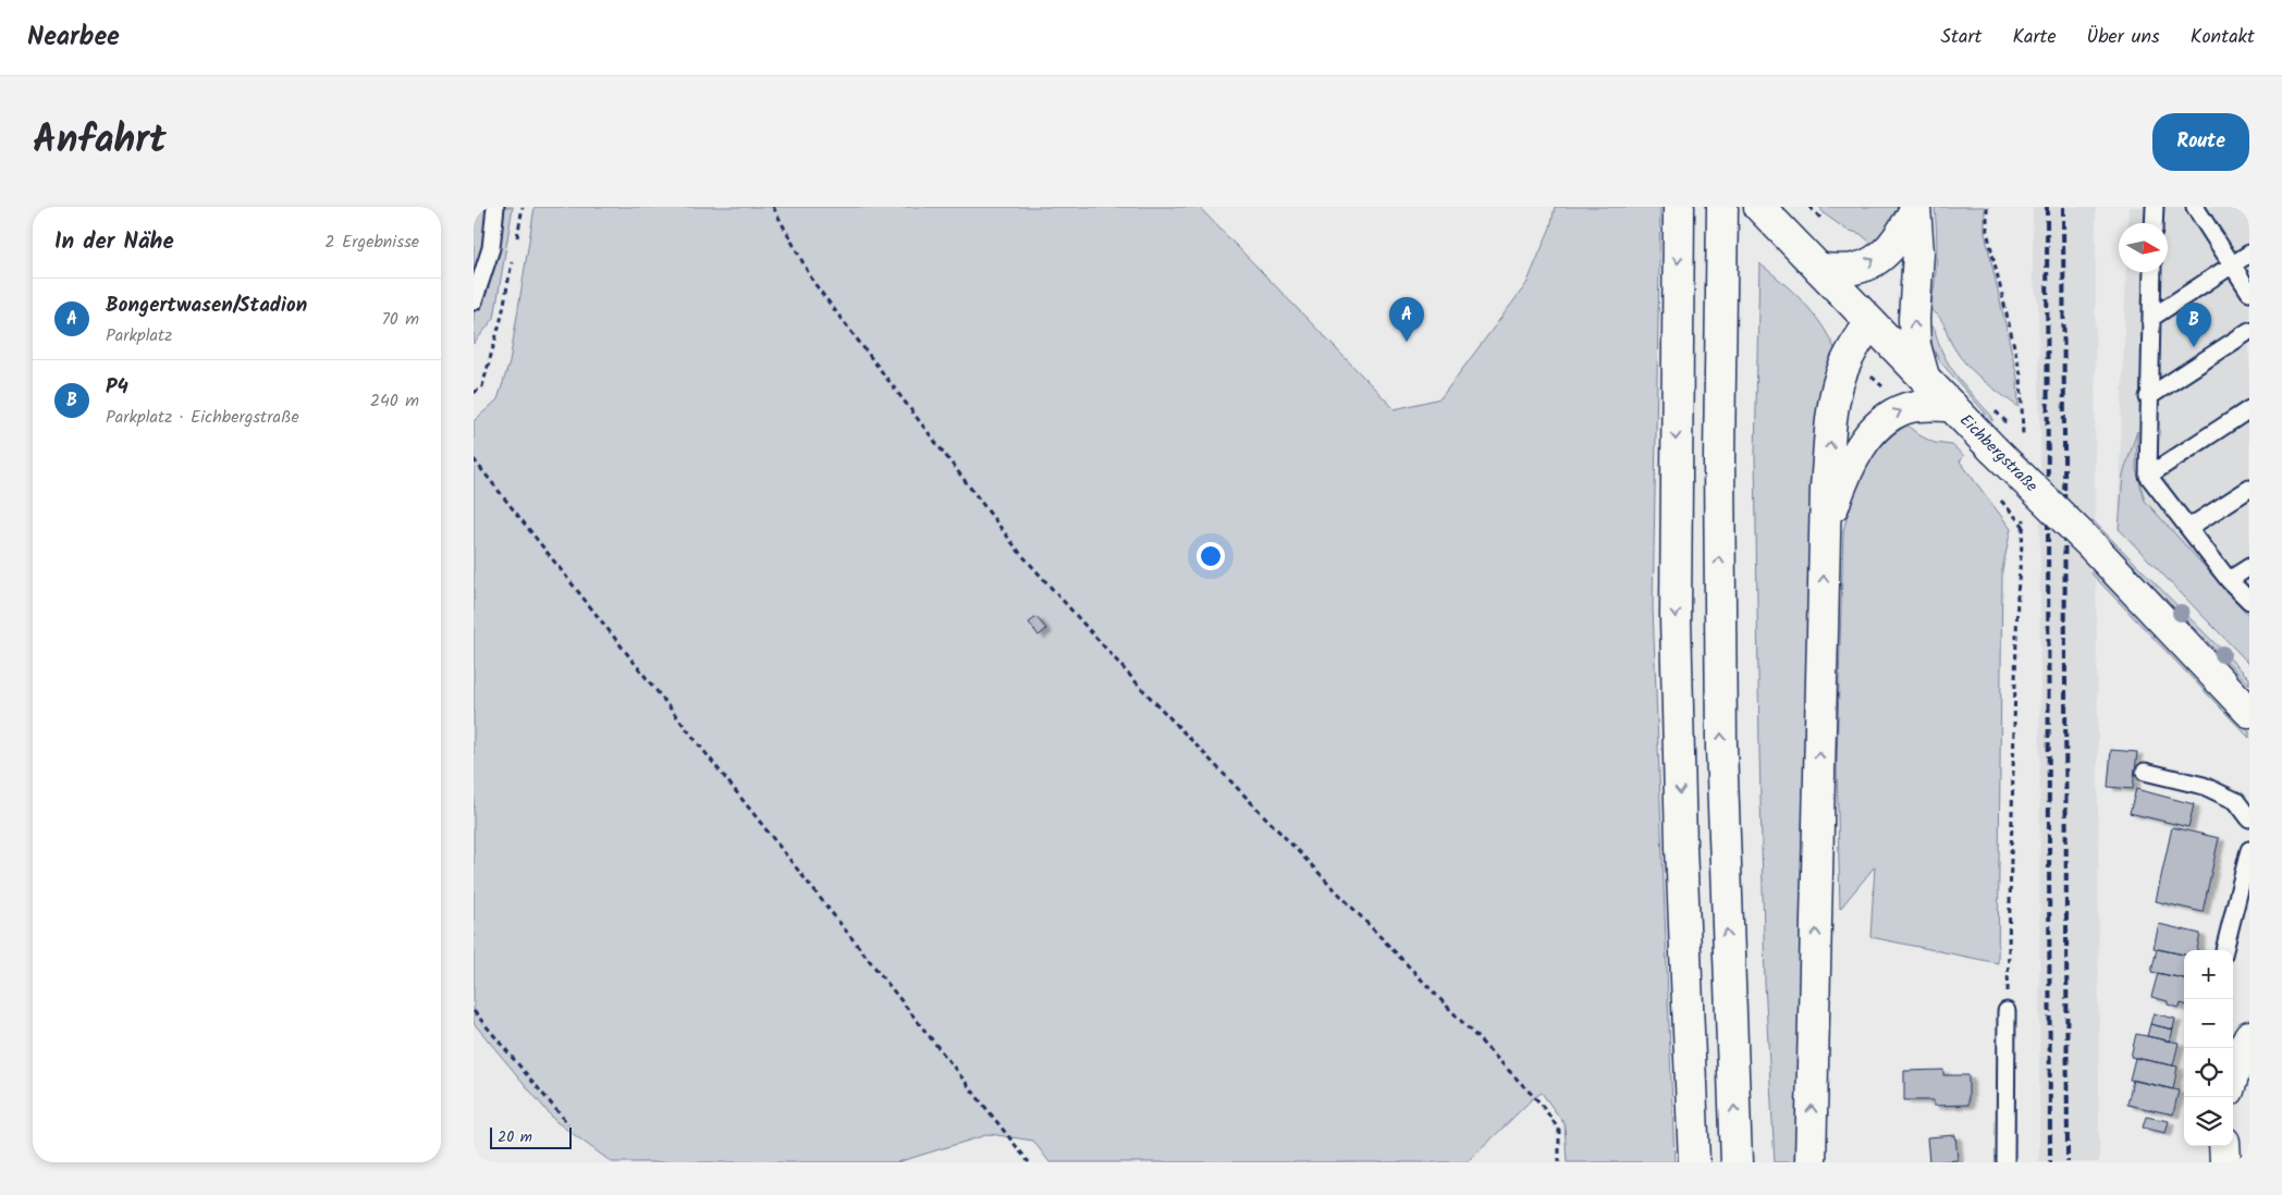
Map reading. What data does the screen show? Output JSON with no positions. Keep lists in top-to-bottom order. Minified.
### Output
{"streets":{"main road":["Eichbergstraße"]},"scale_bar":"20 m","north":"right","page":{"header":"Nearbee","nav":["Start","Karte","Über uns","Kontakt"],"title":"Anfahrt","buttons":"Route","heading":["In der Nähe","2 Ergebnisse"],"list":[{"mark":"A","name":"Bongertwasen/Stadion","note":"Parkplatz","value":"70 m"},{"mark":"B","name":"P4","note":"Parkplatz · Eichbergstraße","value":"240 m"}],"pins":["A","B"],"map_buttons":["+","−"],"scale":"20 m"}}
